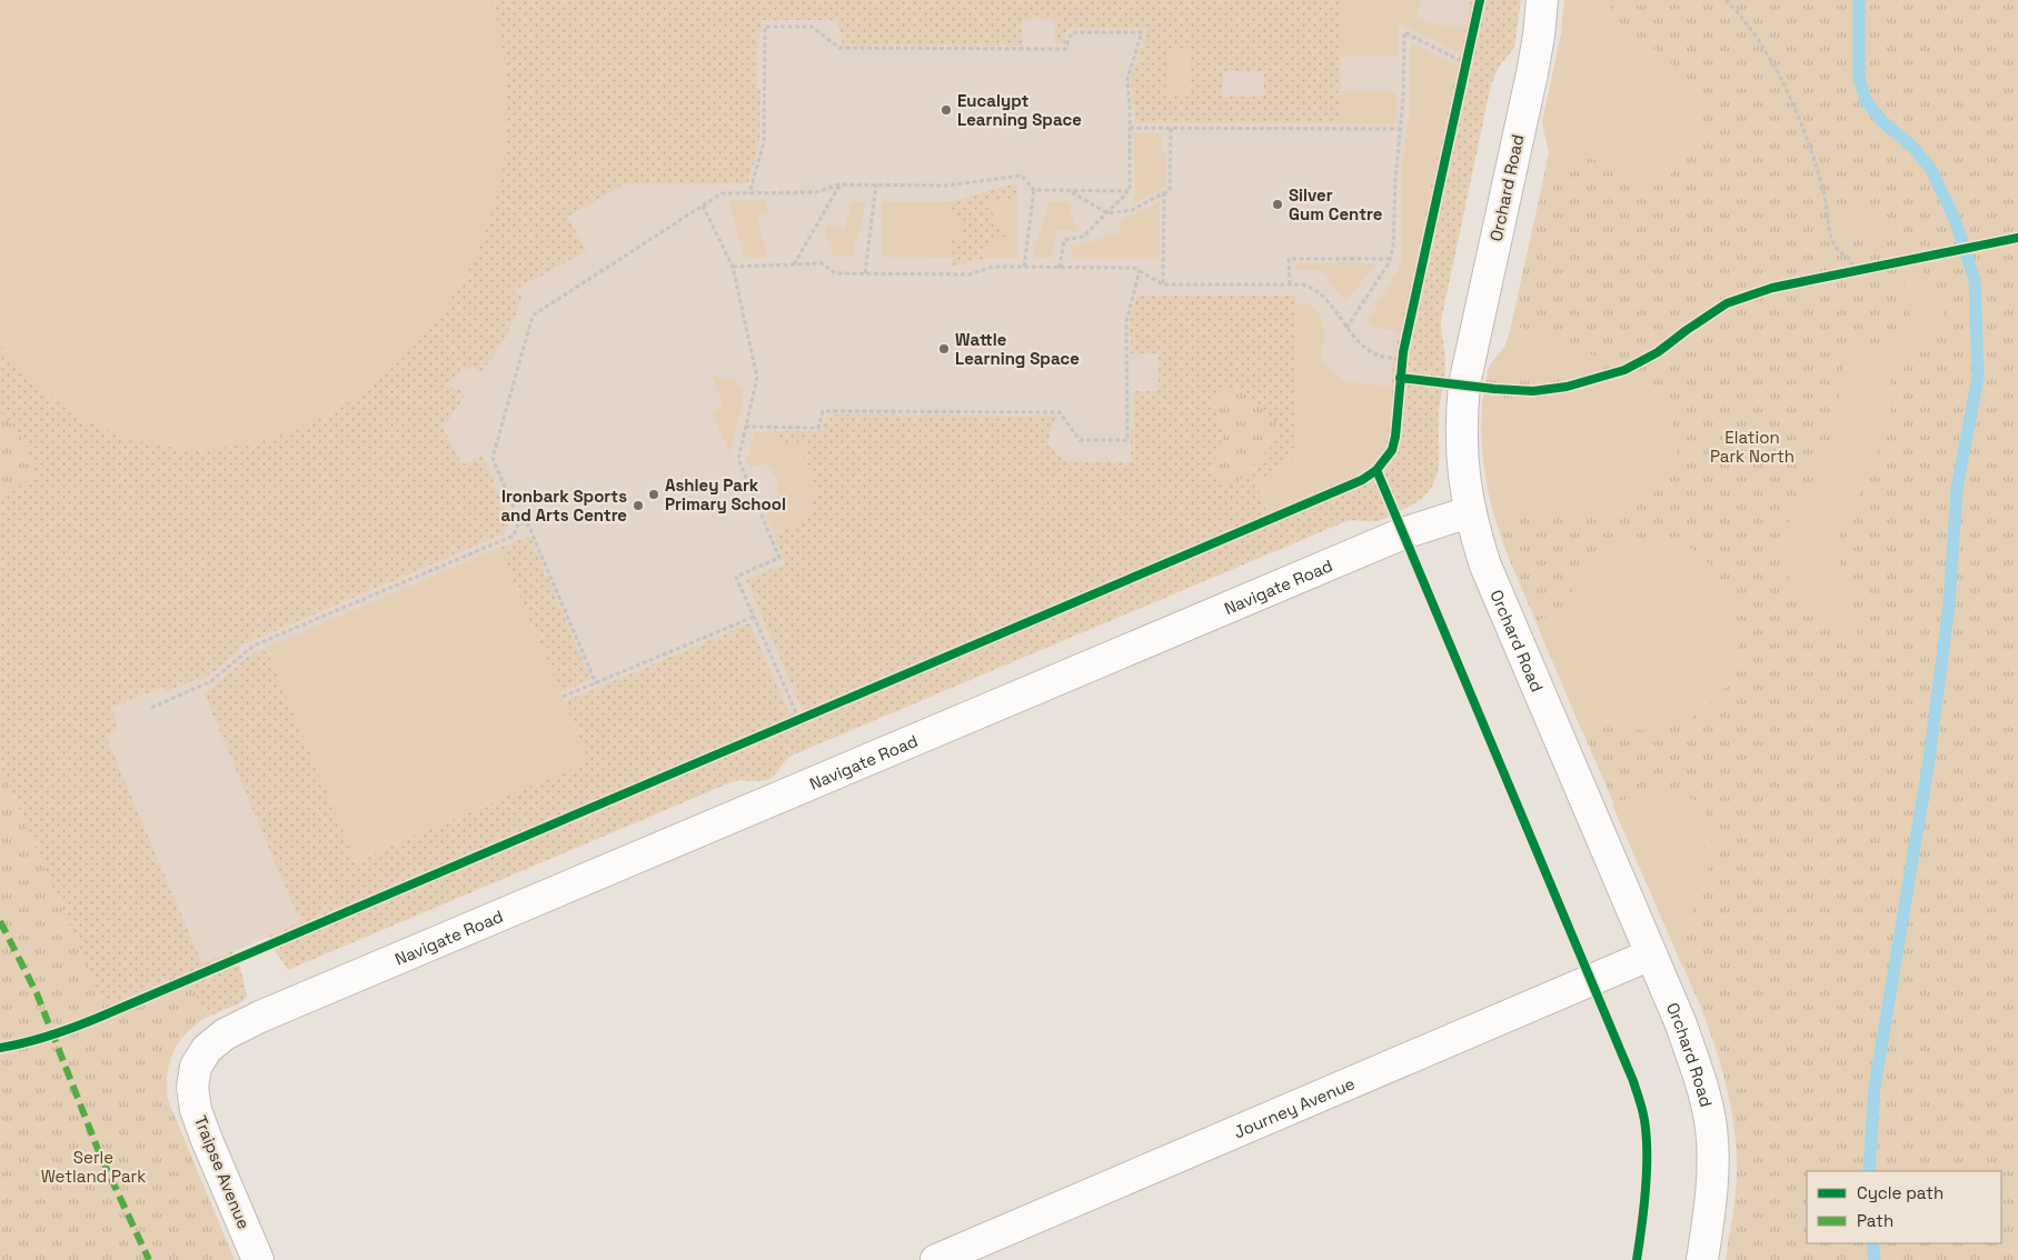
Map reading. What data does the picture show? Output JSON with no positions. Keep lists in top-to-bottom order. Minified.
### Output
{"streets":{"street":["Orchard Road","Navigate Road","Journey Avenue","Traipse Avenue"]},"crossings":[["Orchard Road","Navigate Road"],["Orchard Road","Journey Avenue"],["Navigate Road","Traipse Avenue"]],"parks":["Elation Park North","Serle Wetland Park"],"places":["Eucalypt Learning Space","Silver Gum Centre","Wattle Learning Space","Ashley Park Primary School","Ironbark Sports and Arts Centre"],"legend":["Cycle path","Path"]}
